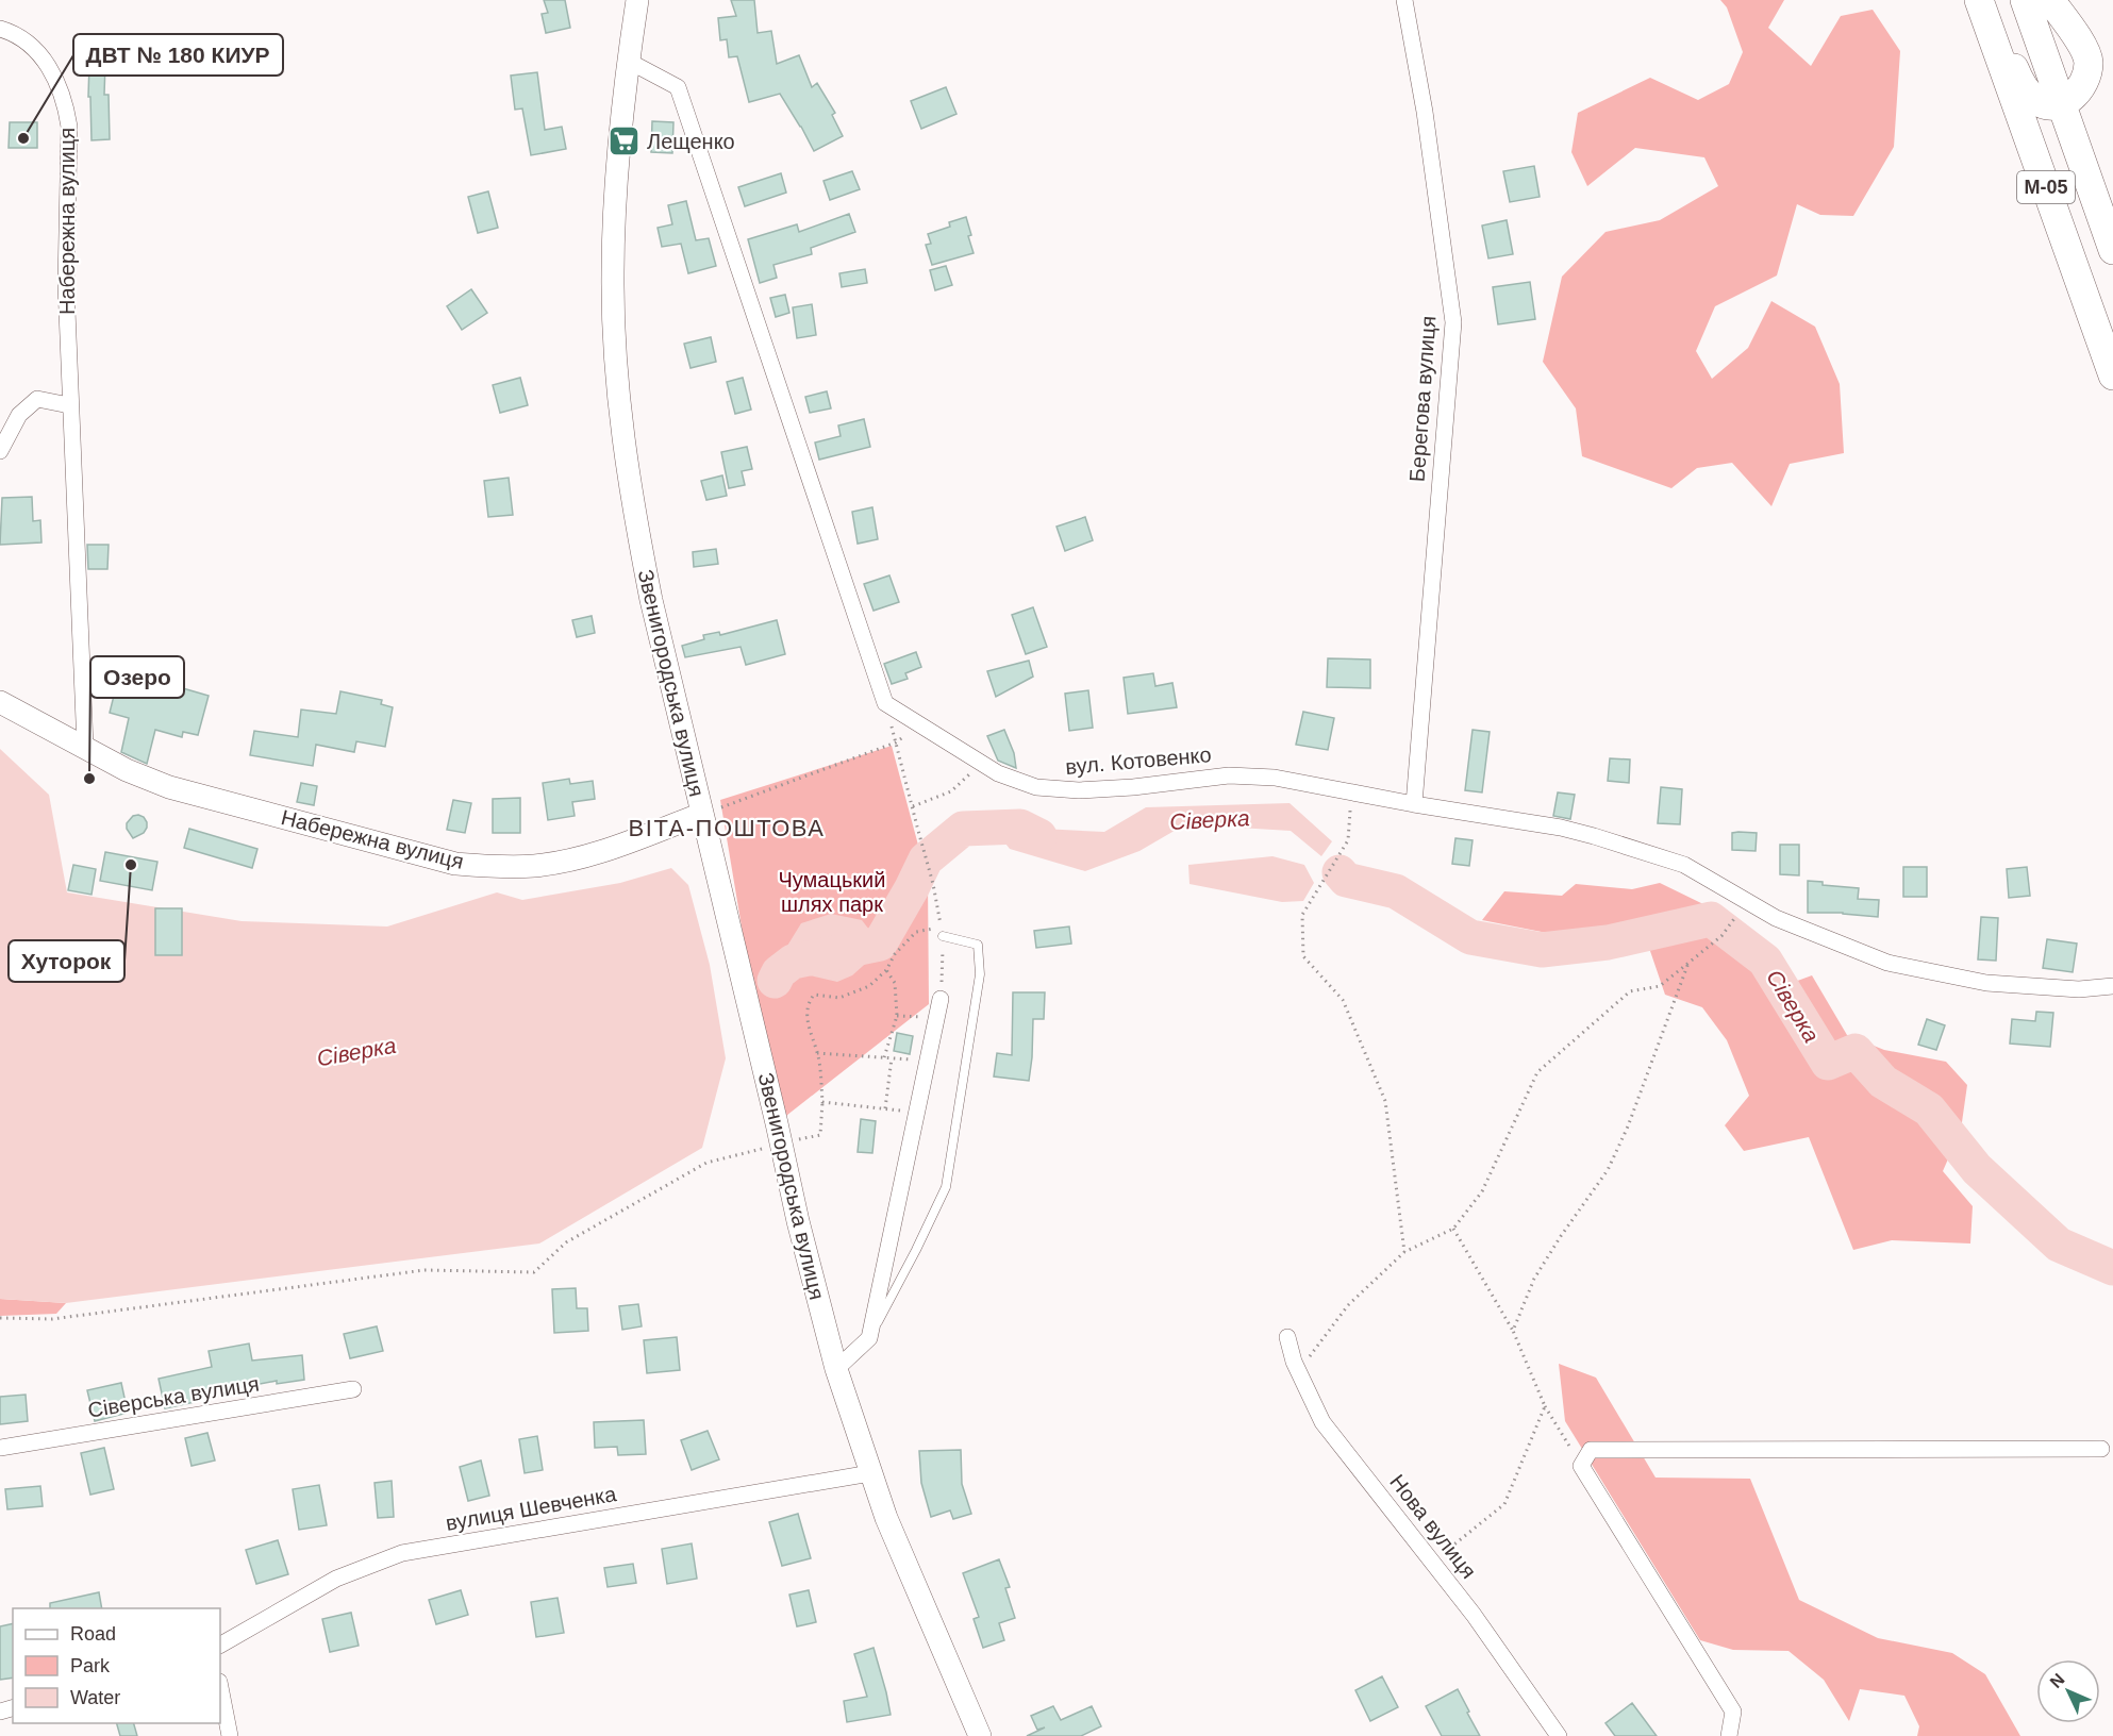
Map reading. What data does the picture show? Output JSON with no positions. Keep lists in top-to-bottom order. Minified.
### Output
{"streets":{"highway":["М-05"],"street":["Набережна вулиця","Берегова вулиця","Звенигородська вулиця","вул. Котовенко","Сіверська вулиця","вулиця Шевченка","Нова вулиця"]},"crossings":[["Набережна вулиця","Звенигородська вулиця"],["Берегова вулиця","вул. Котовенко"],["Звенигородська вулиця","вулиця Шевченка"]],"districts":["ВІТА-ПОШТОВА"],"water":["Сіверка"],"parks":["Чумацький шлях парк"],"places":{"other":["ДВТ № 180 КИУР","Озеро","Хуторок"],"supermarket":["Лещенко"]},"legend":["Road","Park","Water"],"north":"top left"}
